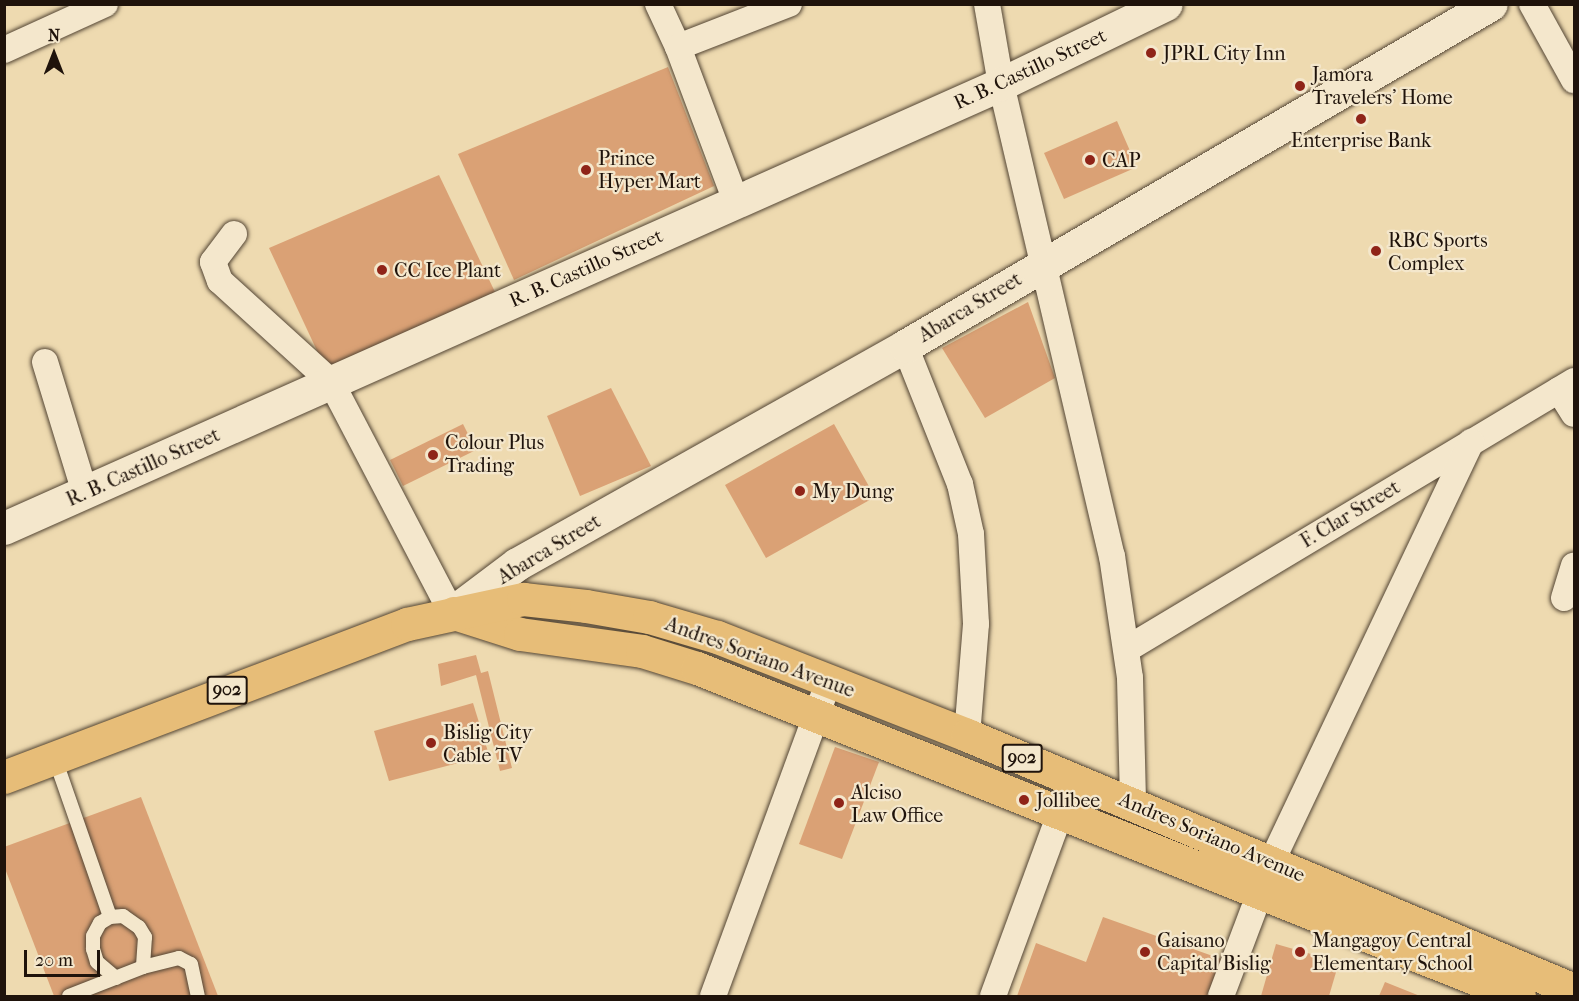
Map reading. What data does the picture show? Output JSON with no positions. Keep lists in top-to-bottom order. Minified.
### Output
{"streets":{"highway":["Andres Soriano Avenue","902"],"street":["R. B. Castillo Street","Abarca Street","F. Clar Street"]},"crossings":[["Abarca Street","Andres Soriano Avenue"],["Abarca Street","902"],["Andres Soriano Avenue","902"]],"places":["JPRL City Inn","Jamora Travelers' Home","Enterprise Bank","CAP","Prince Hyper Mart","RBC Sports Complex","CC Ice Plant","Colour Plus Trading","My Dung","Bislig City Cable TV","Jollibee","Alciso Law Office","Gaisano Capital Bislig","Mangagoy Central Elementary School"],"scale_bar":"20 m","north":"top"}
